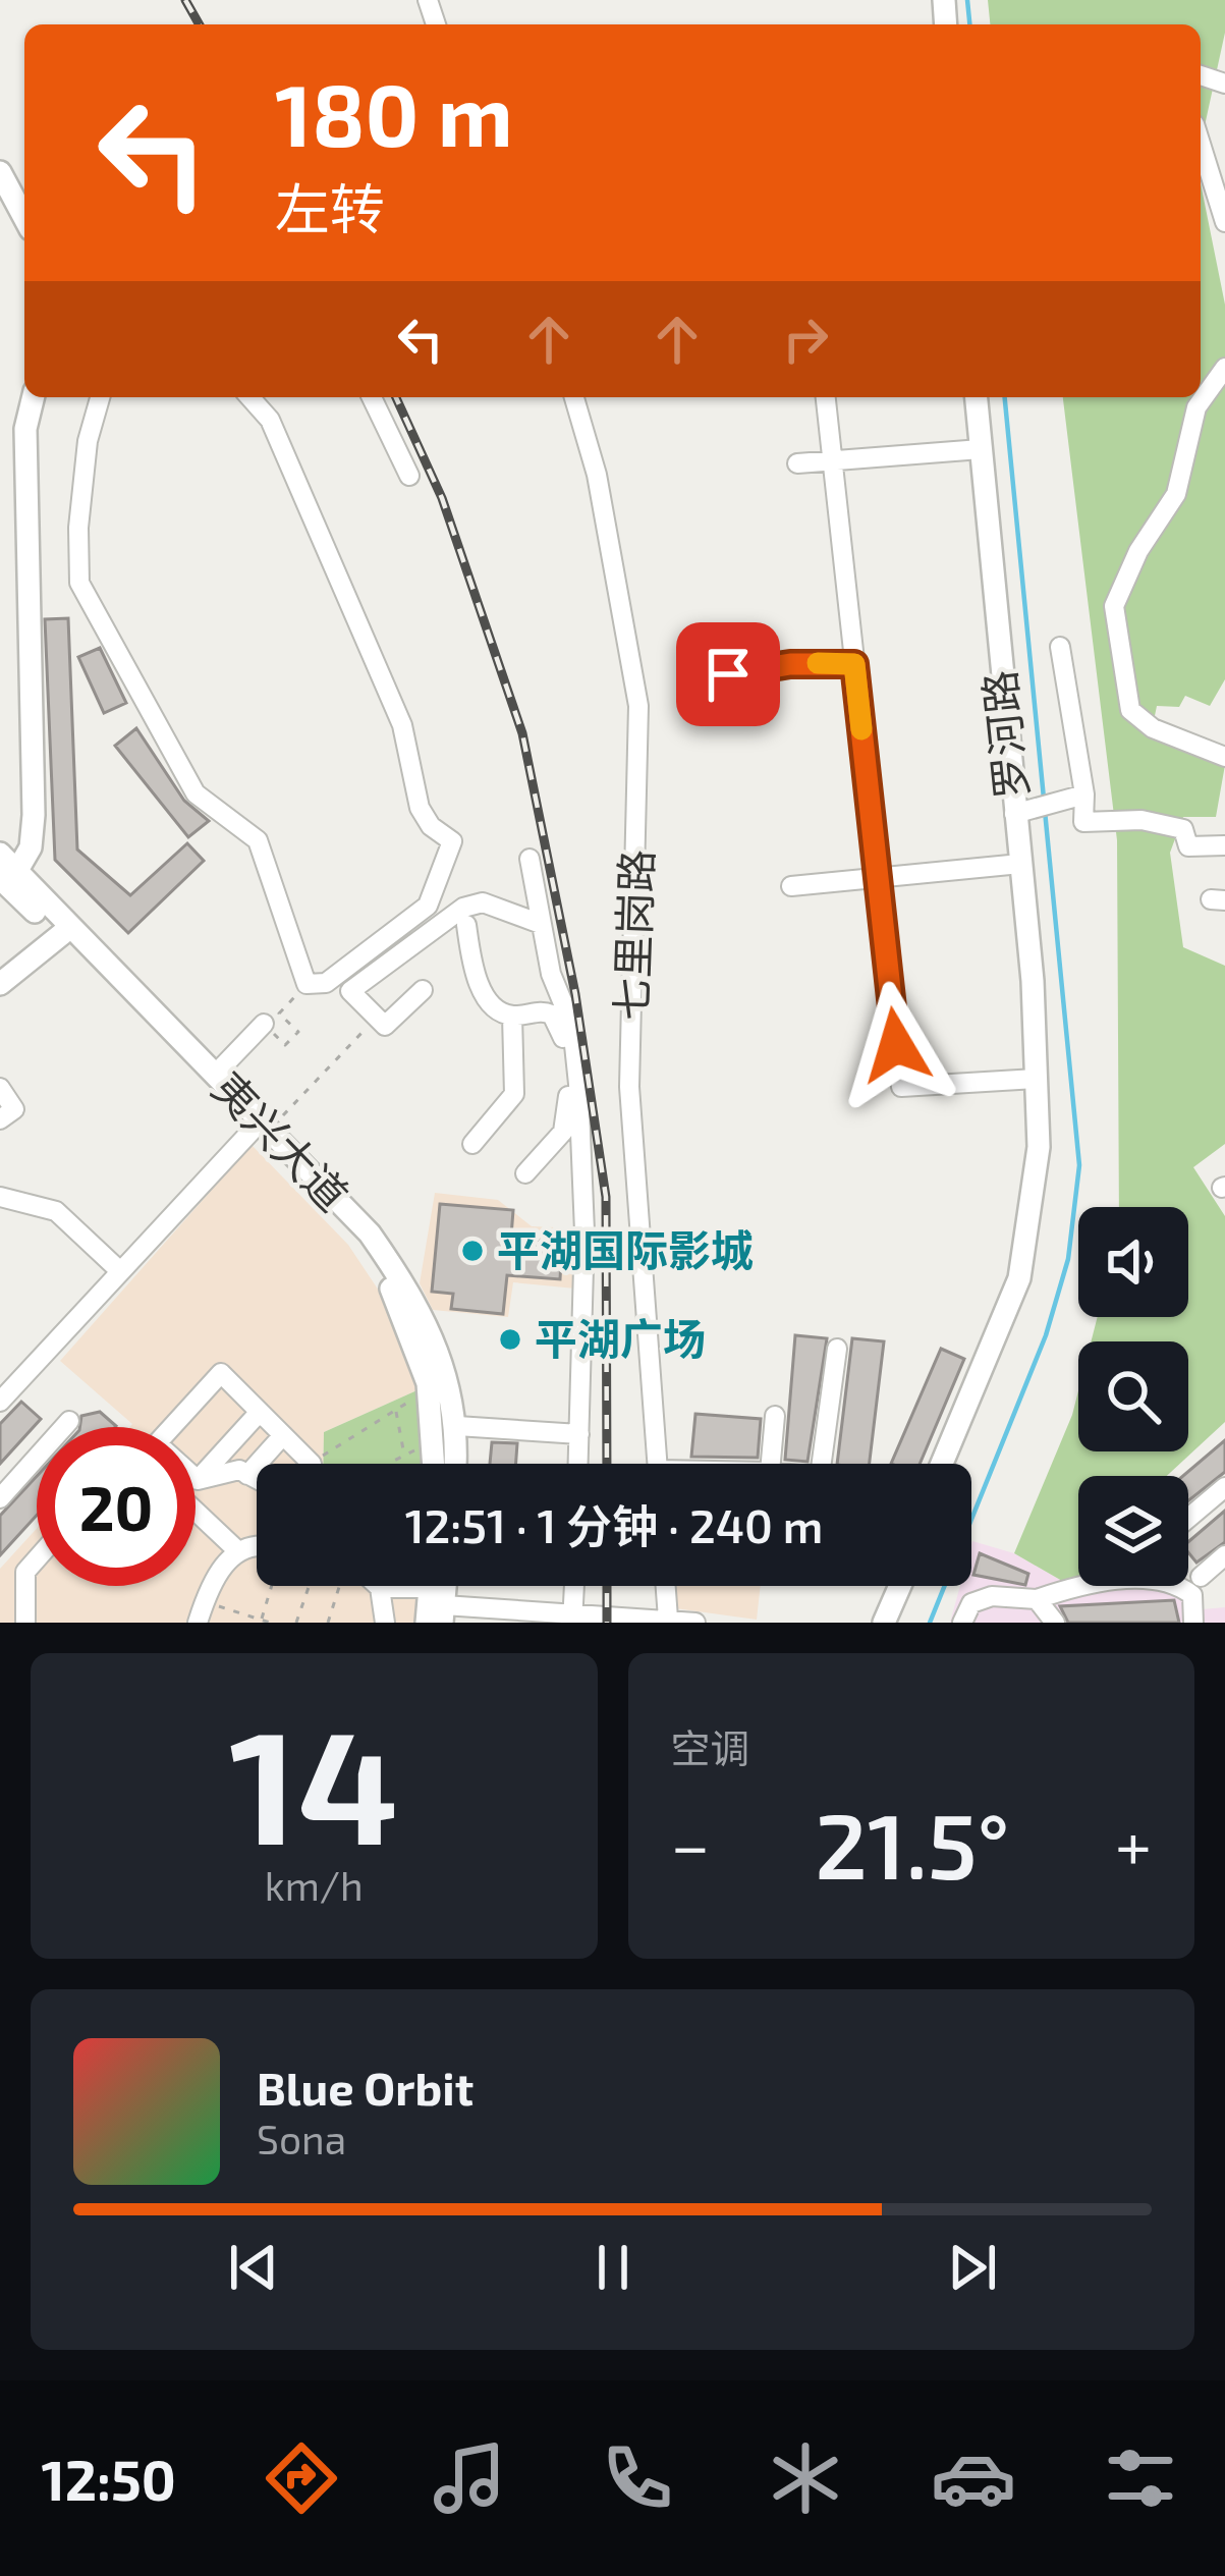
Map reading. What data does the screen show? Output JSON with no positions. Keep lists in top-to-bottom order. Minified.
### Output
{"streets":{"main road":["罗河路","夷兴大道"],"street":["七里岗路"]},"places":["平湖国际影城","平湖广场"],"page":{"turn":["180 m","左转"],"limit":"20","trip":"12:51 · 1 分钟 · 240 m","tile":[["14","km/h"],"空调"],"heat":["−","21.5°","+"],"song":["Blue Orbit","Sona"],"tabs":"12:50"}}
